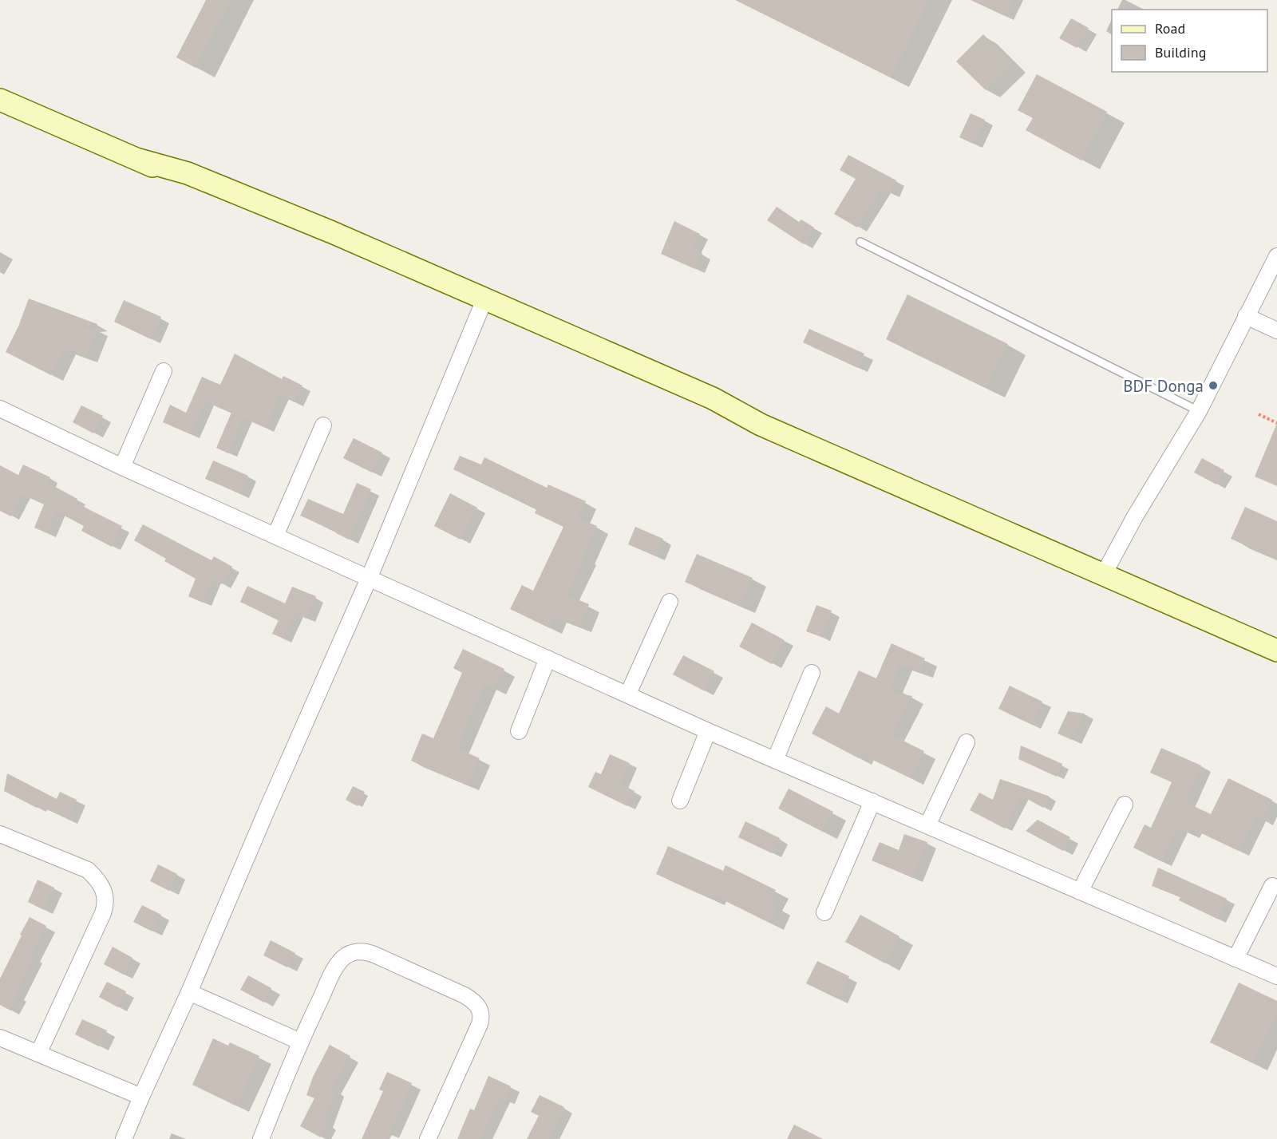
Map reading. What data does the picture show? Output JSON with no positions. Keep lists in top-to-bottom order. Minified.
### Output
{"places":["BDF Donga"],"legend":["Road","Building"]}
